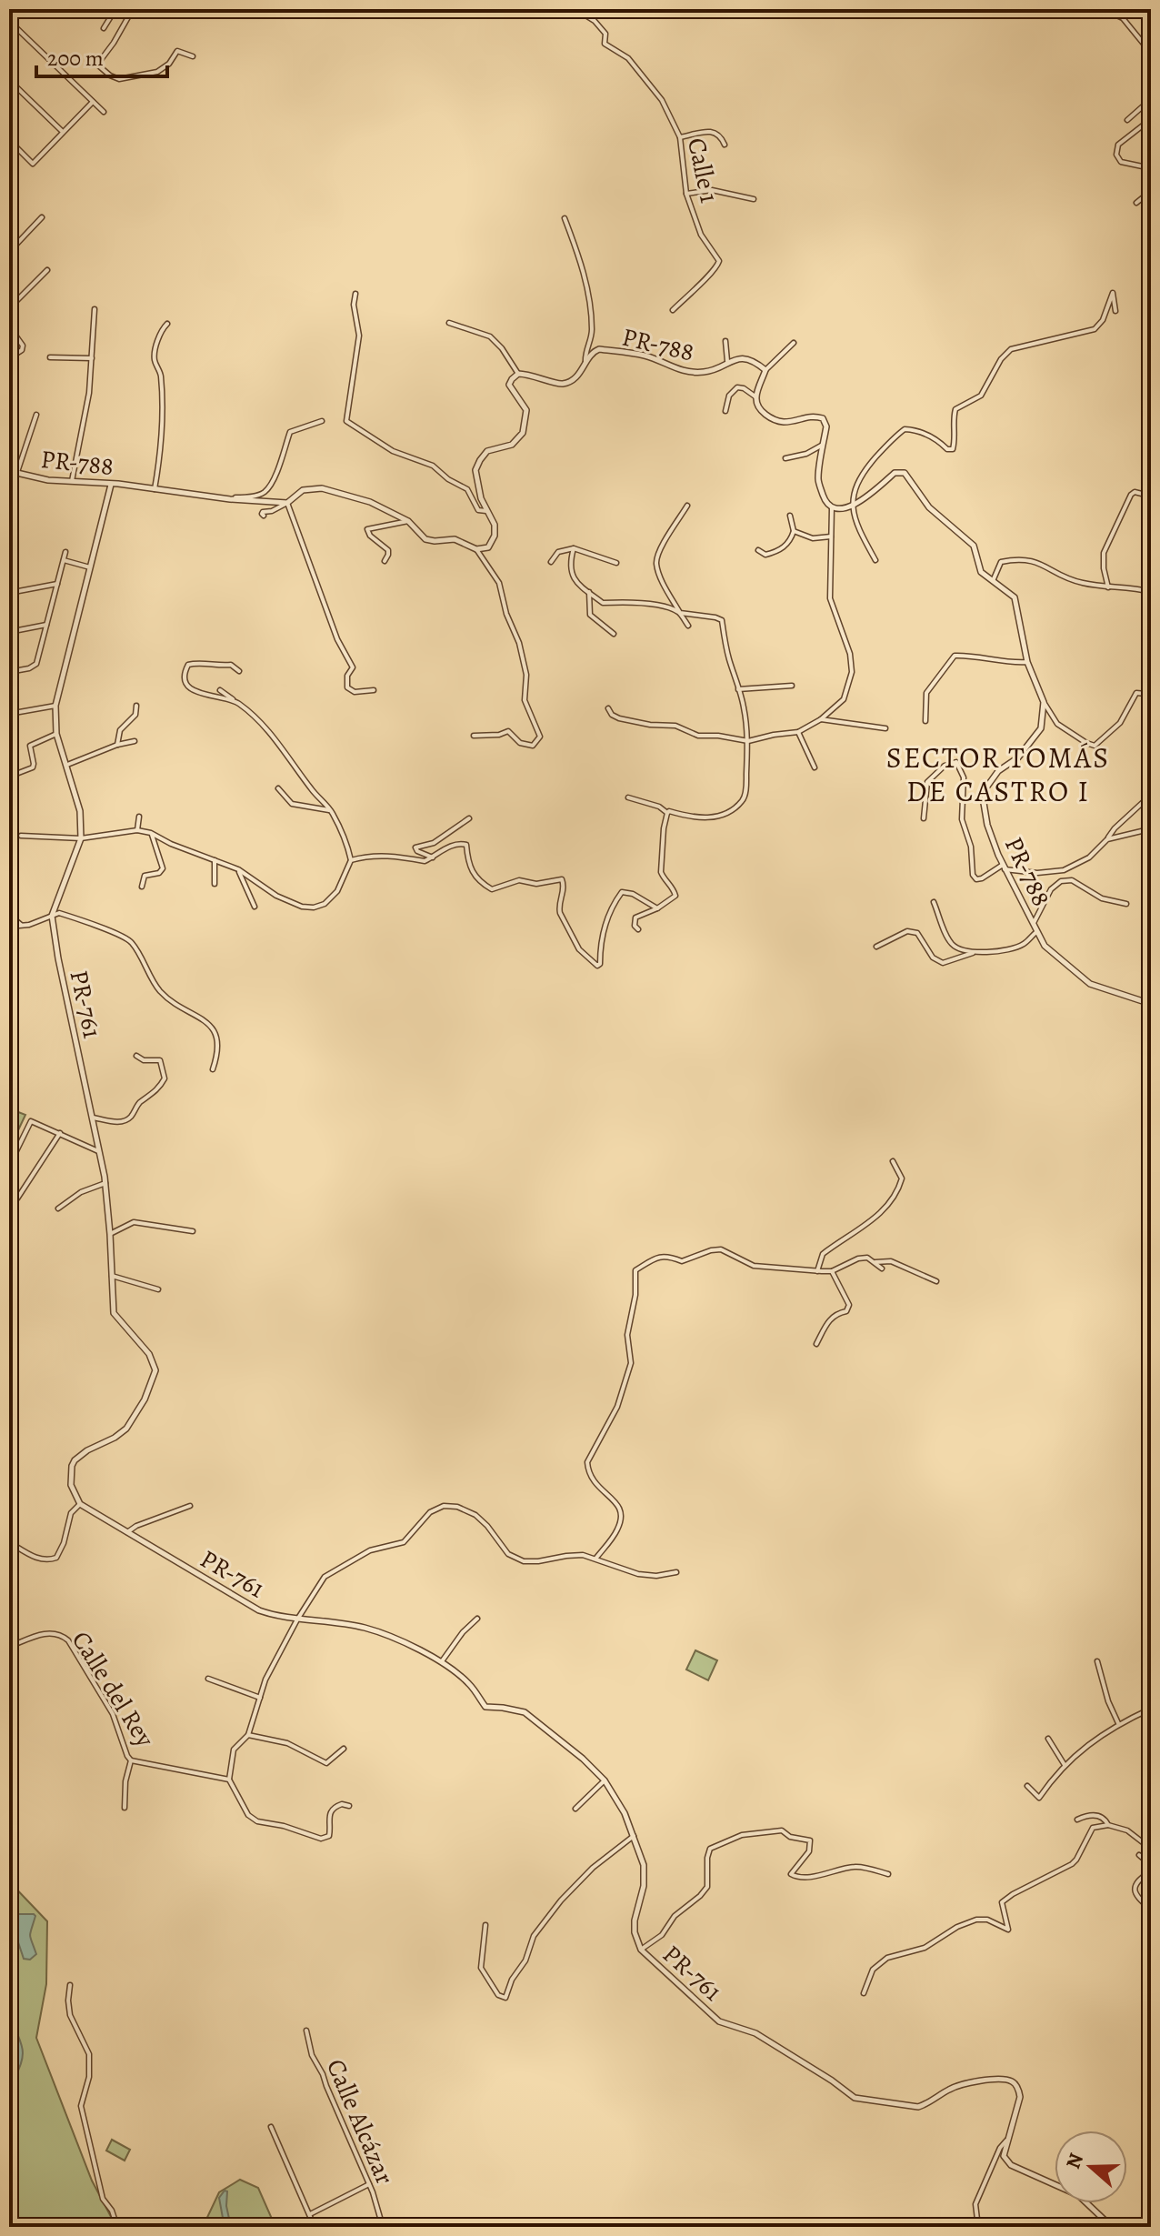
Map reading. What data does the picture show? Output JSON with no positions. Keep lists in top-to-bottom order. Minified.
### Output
{"streets":{"street":["Calle 1","PR-788","PR-761","Calle del Rey","Calle Alcázar"]},"crossings":[["PR-788","PR-761"]],"districts":["SECTOR TOMÁS DE CASTRO I"],"scale_bar":"200 m","north":"left"}
